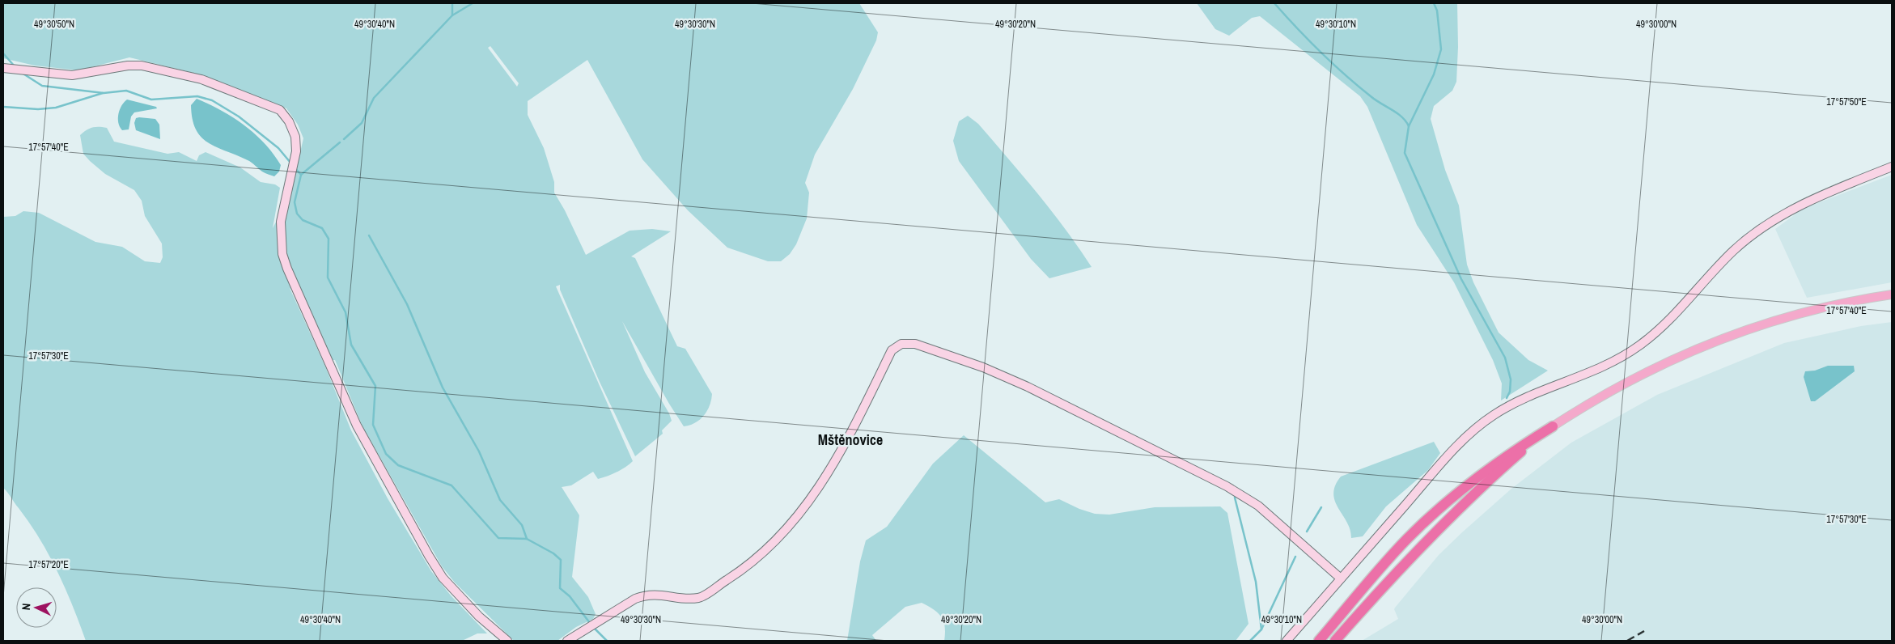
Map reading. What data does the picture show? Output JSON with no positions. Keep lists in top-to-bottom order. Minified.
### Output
{"districts":["Mštěnovice"],"north":"left","coordinates":["49°30'50\"N","49°30'40\"N","49°30'30\"N","49°30'20\"N","49°30'10\"N","49°30'00\"N","17°57'50\"E","17°57'40\"E","17°57'30\"E","17°57'20\"E"]}
